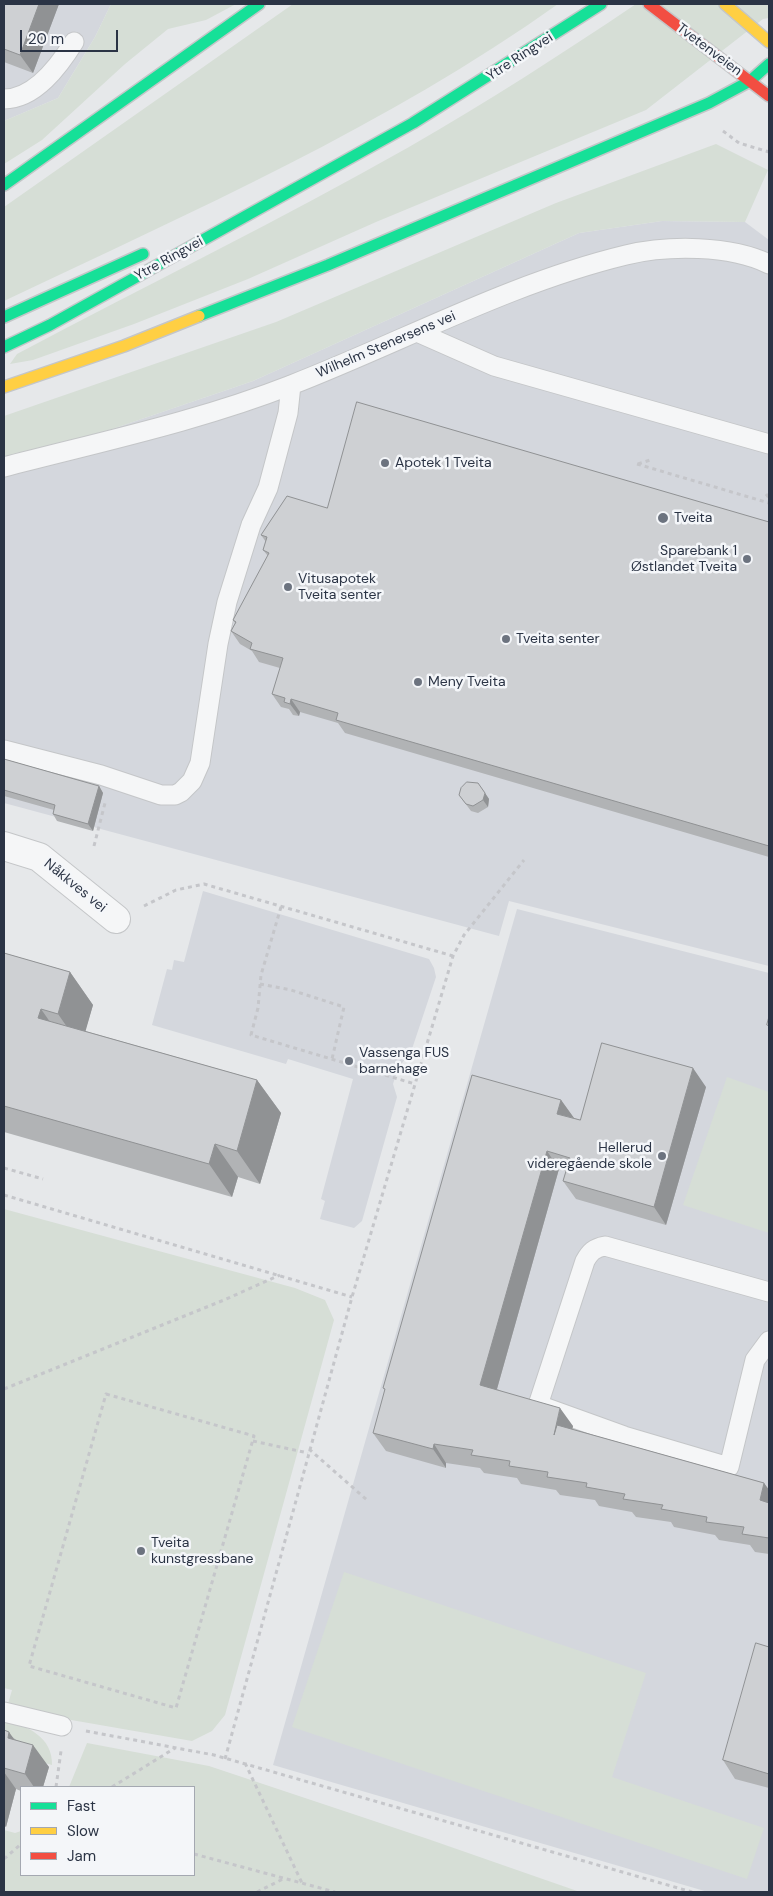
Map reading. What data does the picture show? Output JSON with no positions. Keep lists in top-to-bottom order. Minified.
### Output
{"streets":{"main road":["Tvetenveien","Ytre Ringvei"],"street":["Nåkkves vei"],"lane":["Wilhelm Stenersens vei"]},"places":["Apotek 1 Tveita","Tveita","Sparebank 1 Østlandet Tveita","Vitusapotek Tveita senter","Tveita senter","Meny Tveita","Vassenga FUS barnehage","Hellerud videregående skole","Tveita kunstgressbane"],"legend":["Fast","Slow","Jam"],"scale_bar":"20 m"}
